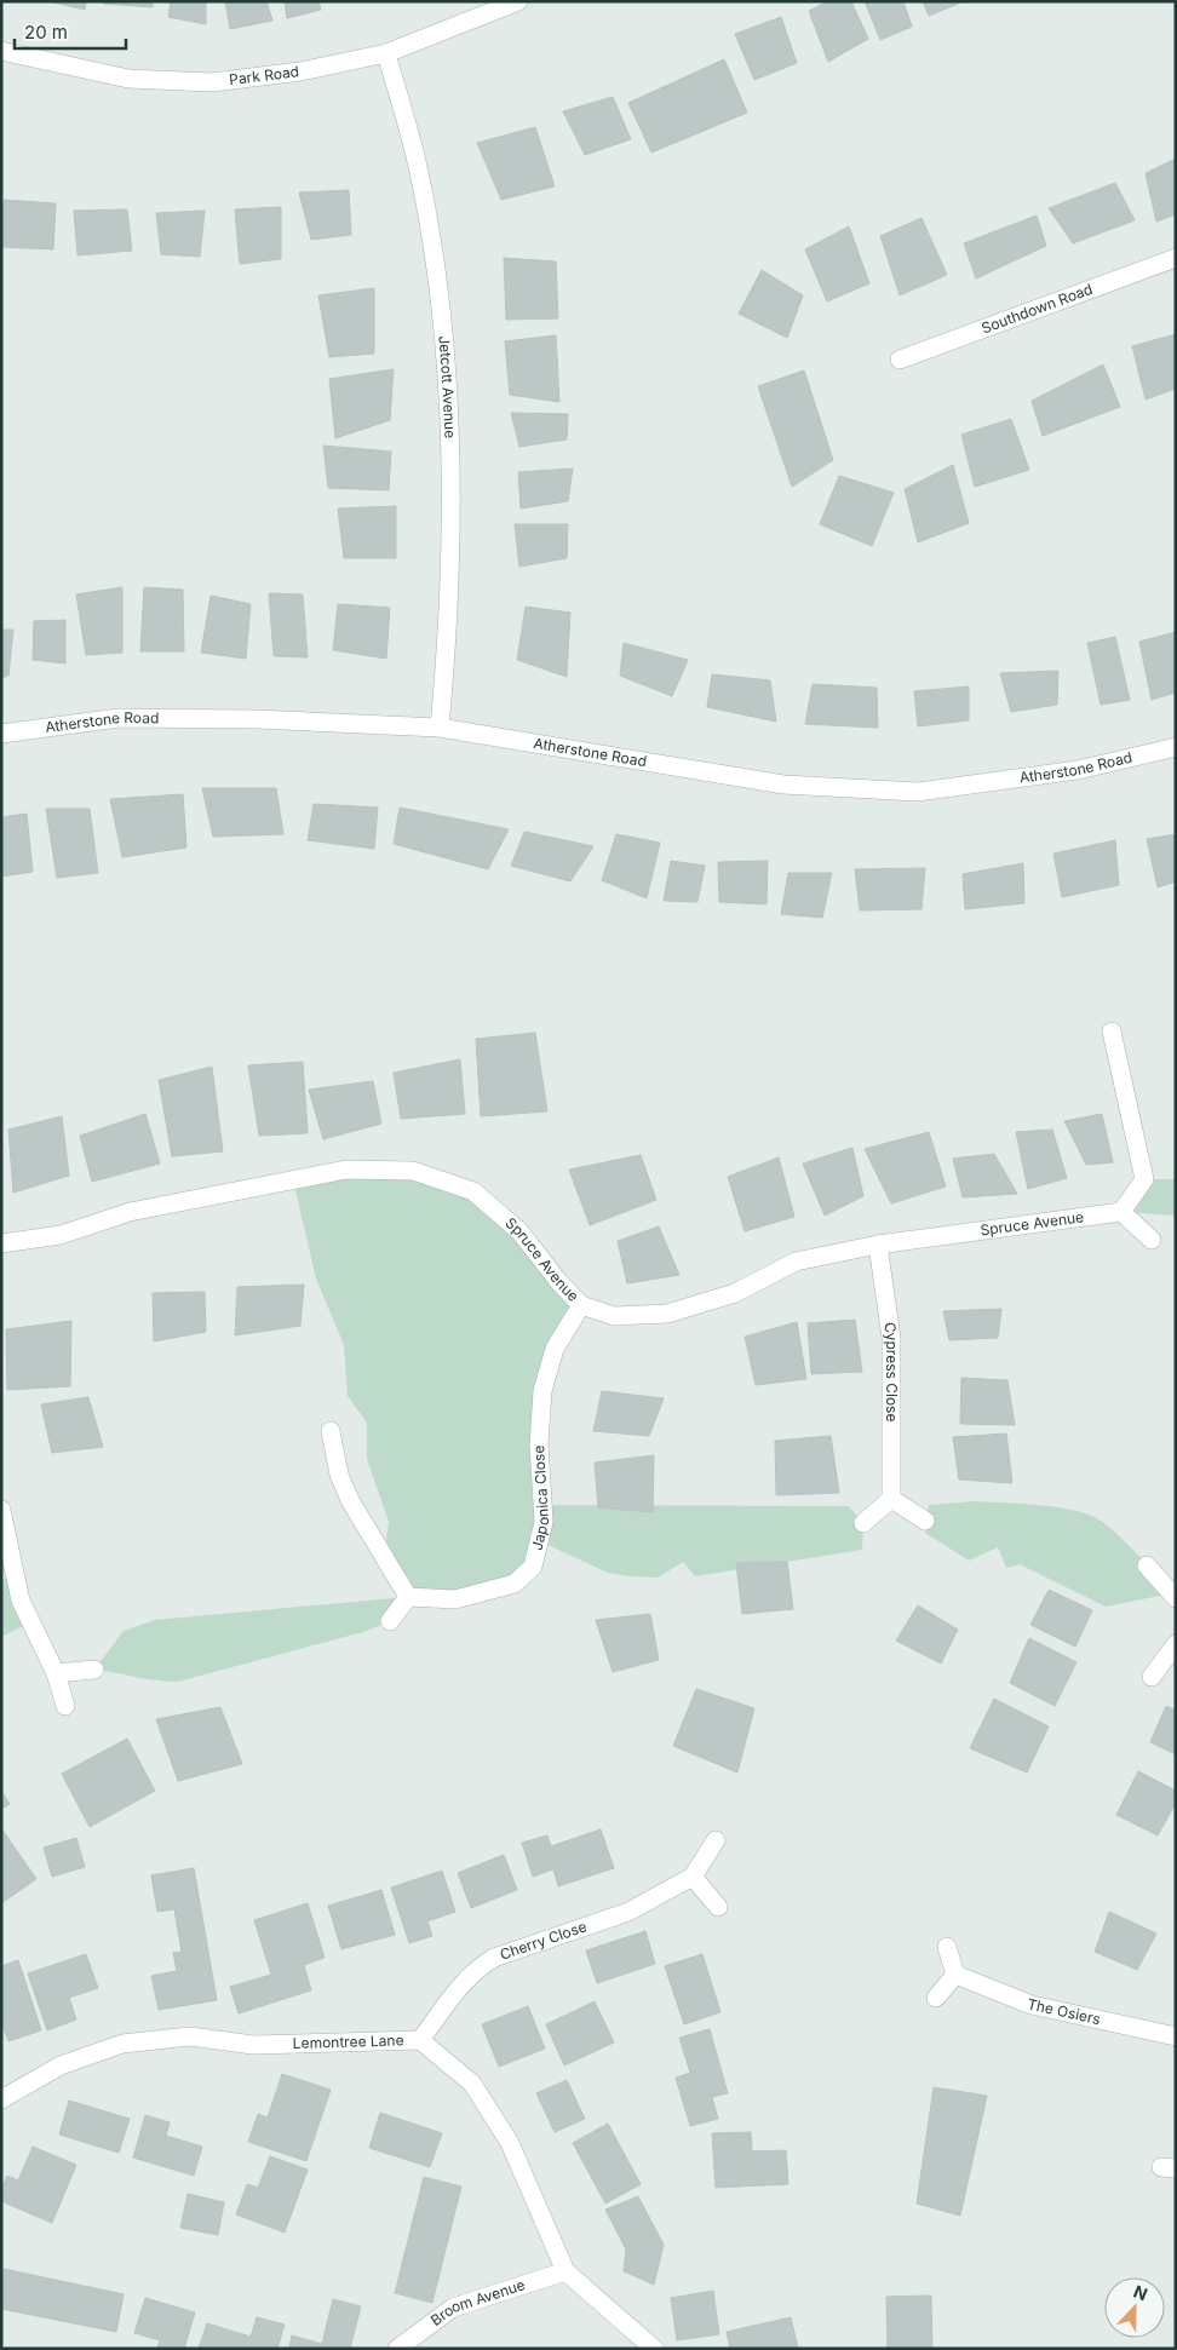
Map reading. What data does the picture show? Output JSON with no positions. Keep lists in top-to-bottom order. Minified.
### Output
{"streets":{"street":["Park Road","Southdown Road","Jetcott Avenue","Atherstone Road","Spruce Avenue","Cypress Close","Japonica Close","Cherry Close","The Osiers","Lemontree Lane","Broom Avenue"]},"crossings":[["Park Road","Jetcott Avenue"],["Jetcott Avenue","Atherstone Road"],["Spruce Avenue","Cypress Close"],["Spruce Avenue","Japonica Close"],["Cherry Close","Lemontree Lane"],["Lemontree Lane","Broom Avenue"]],"scale_bar":"20 m","north":"top"}
